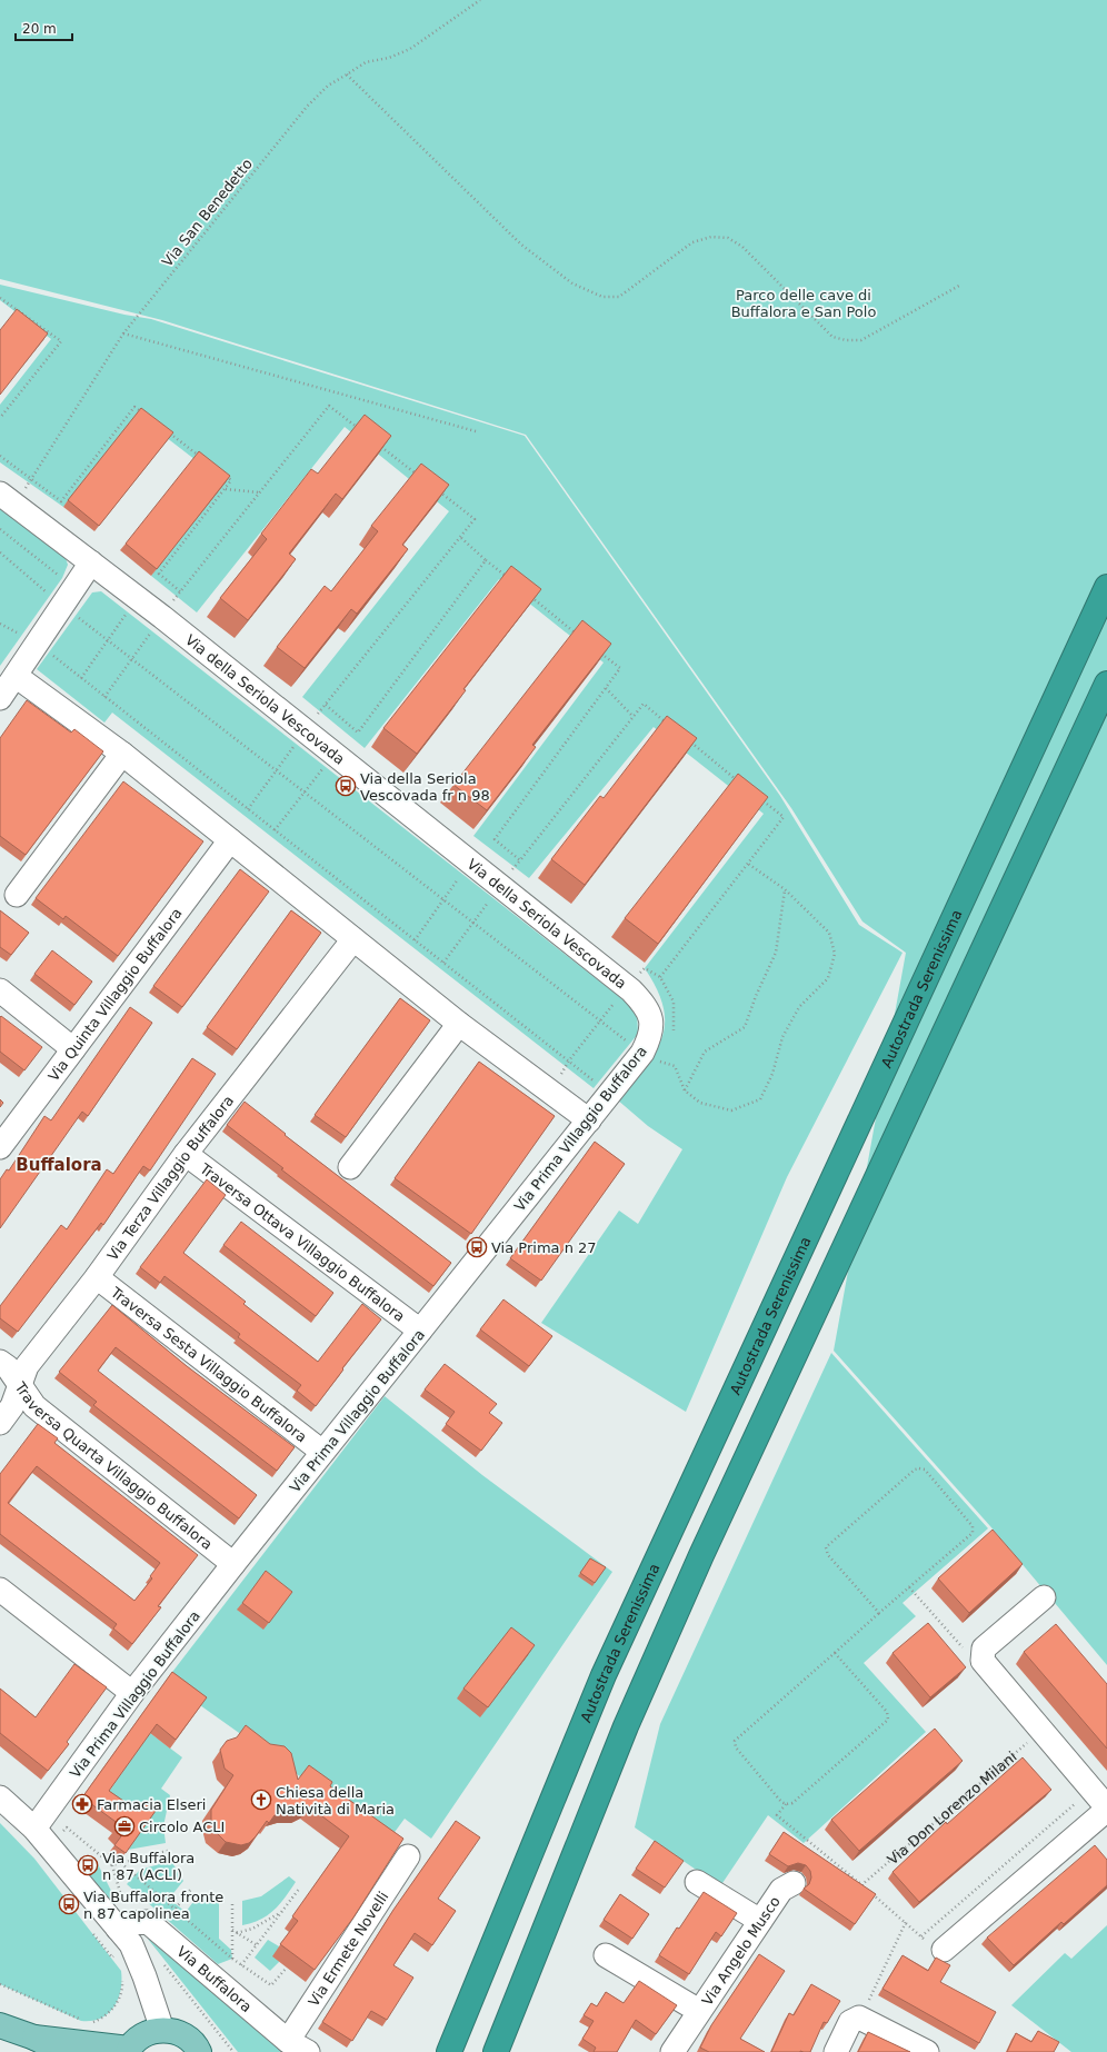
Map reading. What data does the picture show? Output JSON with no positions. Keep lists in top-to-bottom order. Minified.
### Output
{"streets":{"highway":["Autostrada Serenissima"],"street":["Via della Seriola Vescovada","Via Quinta Villaggio Buffalora","Via Prima Villaggio Buffalora","Via Terza Villaggio Buffalora","Traversa Ottava Villaggio Buffalora","Traversa Sesta Villaggio Buffalora","Traversa Quarta Villaggio Buffalora","Via Ermete Novelli","Via Angelo Musco","Via Buffalora"],"path":["Via San Benedetto","Via Don Lorenzo Milani"]},"crossings":[["Via San Benedetto","Via della Seriola Vescovada"],["Via della Seriola Vescovada","Via Prima Villaggio Buffalora"],["Via Prima Villaggio Buffalora","Traversa Ottava Villaggio Buffalora"],["Via Prima Villaggio Buffalora","Traversa Sesta Villaggio Buffalora"],["Via Prima Villaggio Buffalora","Traversa Quarta Villaggio Buffalora"],["Via Terza Villaggio Buffalora","Traversa Ottava Villaggio Buffalora"],["Via Terza Villaggio Buffalora","Traversa Sesta Villaggio Buffalora"],["Via Terza Villaggio Buffalora","Traversa Quarta Villaggio Buffalora"],["Via Ermete Novelli","Via Buffalora"]],"districts":["Buffalora"],"parks":["Parco delle cave di Buffalora e San Polo"],"places":{"bus stop":["Via della Seriola Vescovada fr n 98","Via Prima n 27","Via Buffalora n 87 (ACLI)","Via Buffalora fronte n 87 capolinea"],"church":["Chiesa della Natività di Maria"],"pharmacy":["Farmacia Elseri"],"office":["Circolo ACLI"]},"scale_bar":"20 m"}
